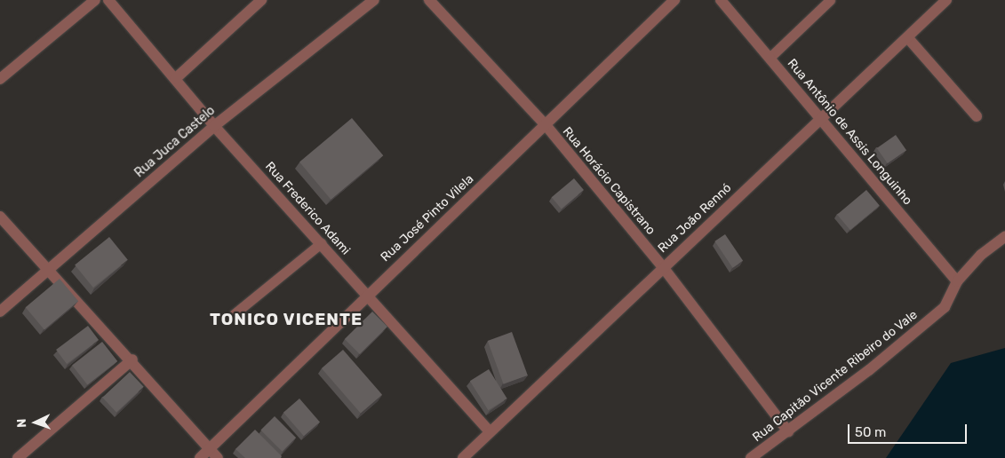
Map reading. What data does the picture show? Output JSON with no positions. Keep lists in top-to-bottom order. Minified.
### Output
{"streets":{"street":["Rua Antônio de Assis Longuinho","Rua Juca Castelo","Rua Horácio Capistrano","Rua Frederico Adami","Rua José Pinto Vilela","Rua João Rennó","Rua Capitão Vicente Ribeiro do Vale"]},"crossings":[["Rua Antônio de Assis Longuinho","Rua João Rennó"],["Rua Antônio de Assis Longuinho","Rua Capitão Vicente Ribeiro do Vale"],["Rua Juca Castelo","Rua Frederico Adami"],["Rua Horácio Capistrano","Rua José Pinto Vilela"],["Rua Horácio Capistrano","Rua João Rennó"],["Rua Horácio Capistrano","Rua Capitão Vicente Ribeiro do Vale"],["Rua Frederico Adami","Rua José Pinto Vilela"],["Rua Frederico Adami","Rua João Rennó"]],"districts":["TONICO VICENTE"],"scale_bar":"50 m","north":"left"}
